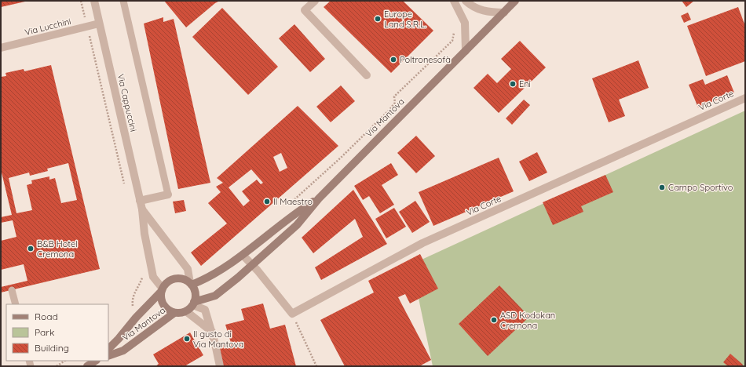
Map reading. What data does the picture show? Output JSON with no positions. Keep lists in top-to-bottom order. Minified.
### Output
{"streets":{"main road":["Via Mantova"],"street":["Via Lucchini","Via Corte","Via Cappuccini"]},"crossings":[["Via Lucchini","Via Cappuccini"],["Via Cappuccini","Via Mantova"]],"places":["Europe Land S.R.L.","Poltronesofà","Eni","Campo Sportivo","Il Maestro","B&B Hotel Cremona","ASD Kodokan Cremona","Il gusto di Via Mantova"],"legend":["Road","Park","Building"]}
